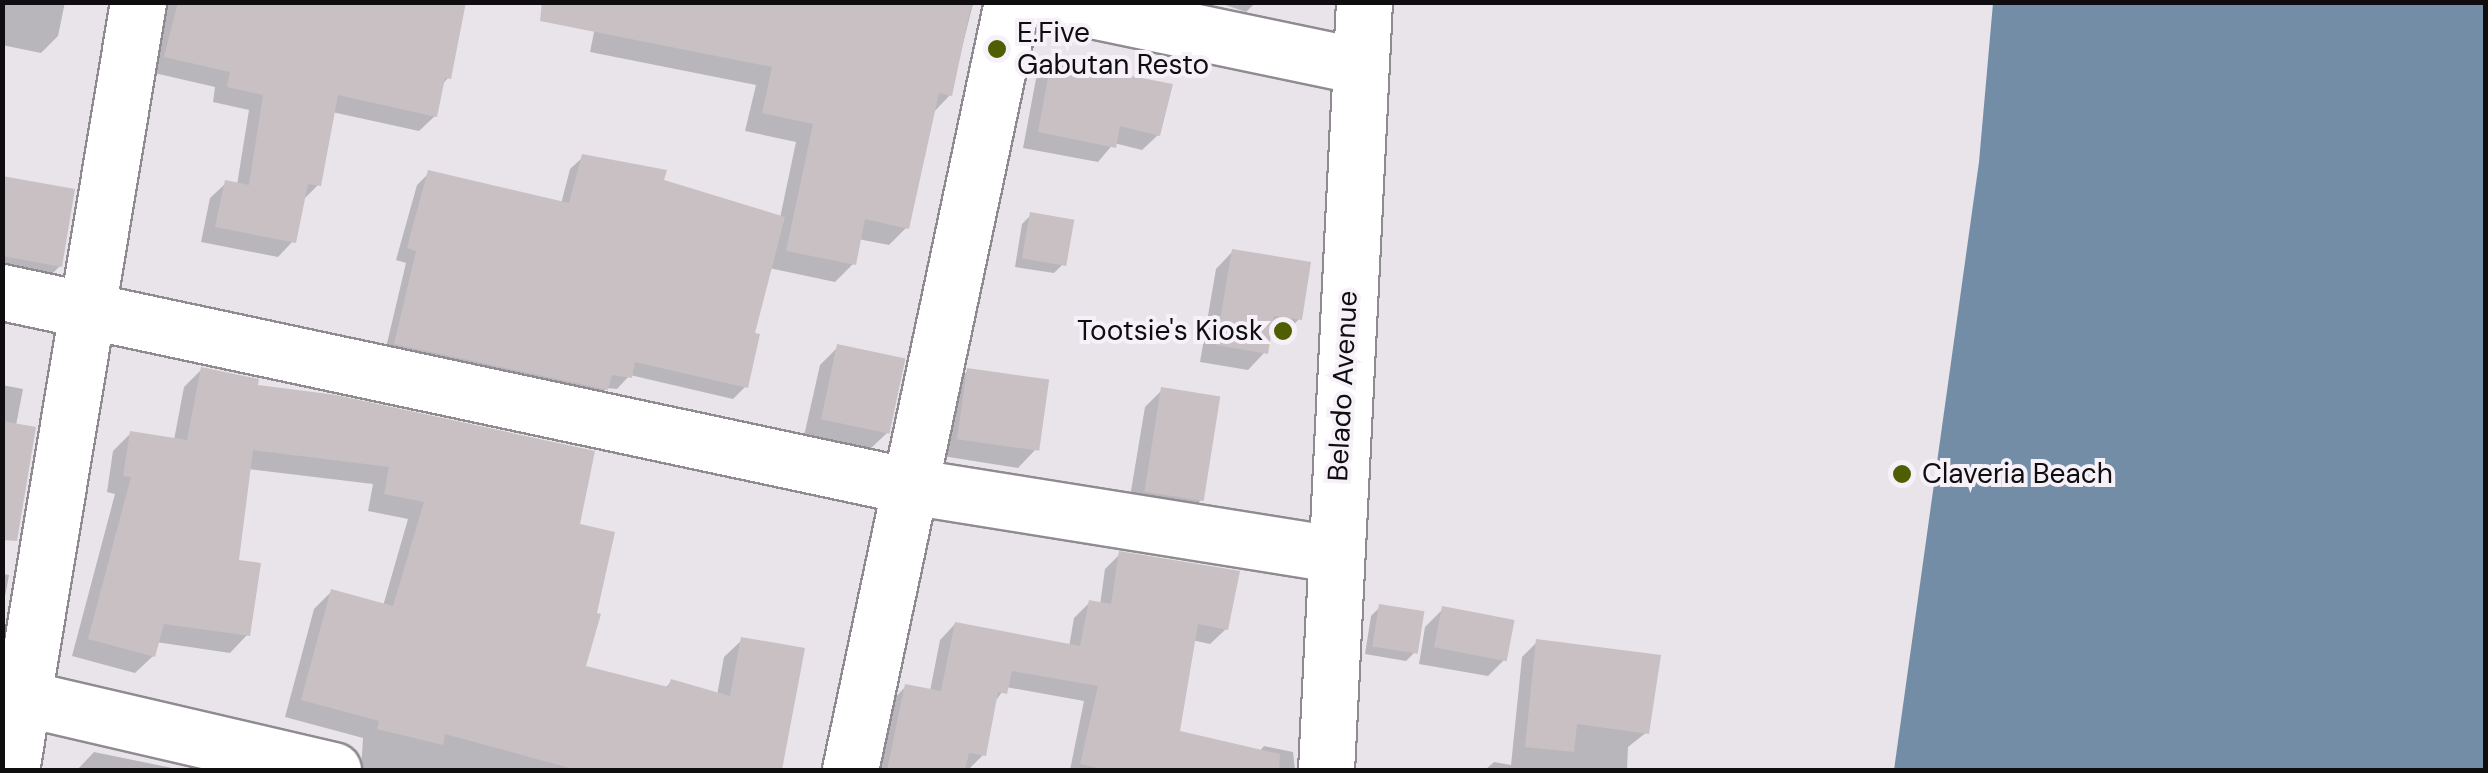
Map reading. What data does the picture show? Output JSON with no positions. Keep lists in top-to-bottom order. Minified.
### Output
{"streets":{"street":["Belado Avenue"]},"places":["E.Five Gabutan Resto","Tootsie's Kiosk","Claveria Beach"]}
